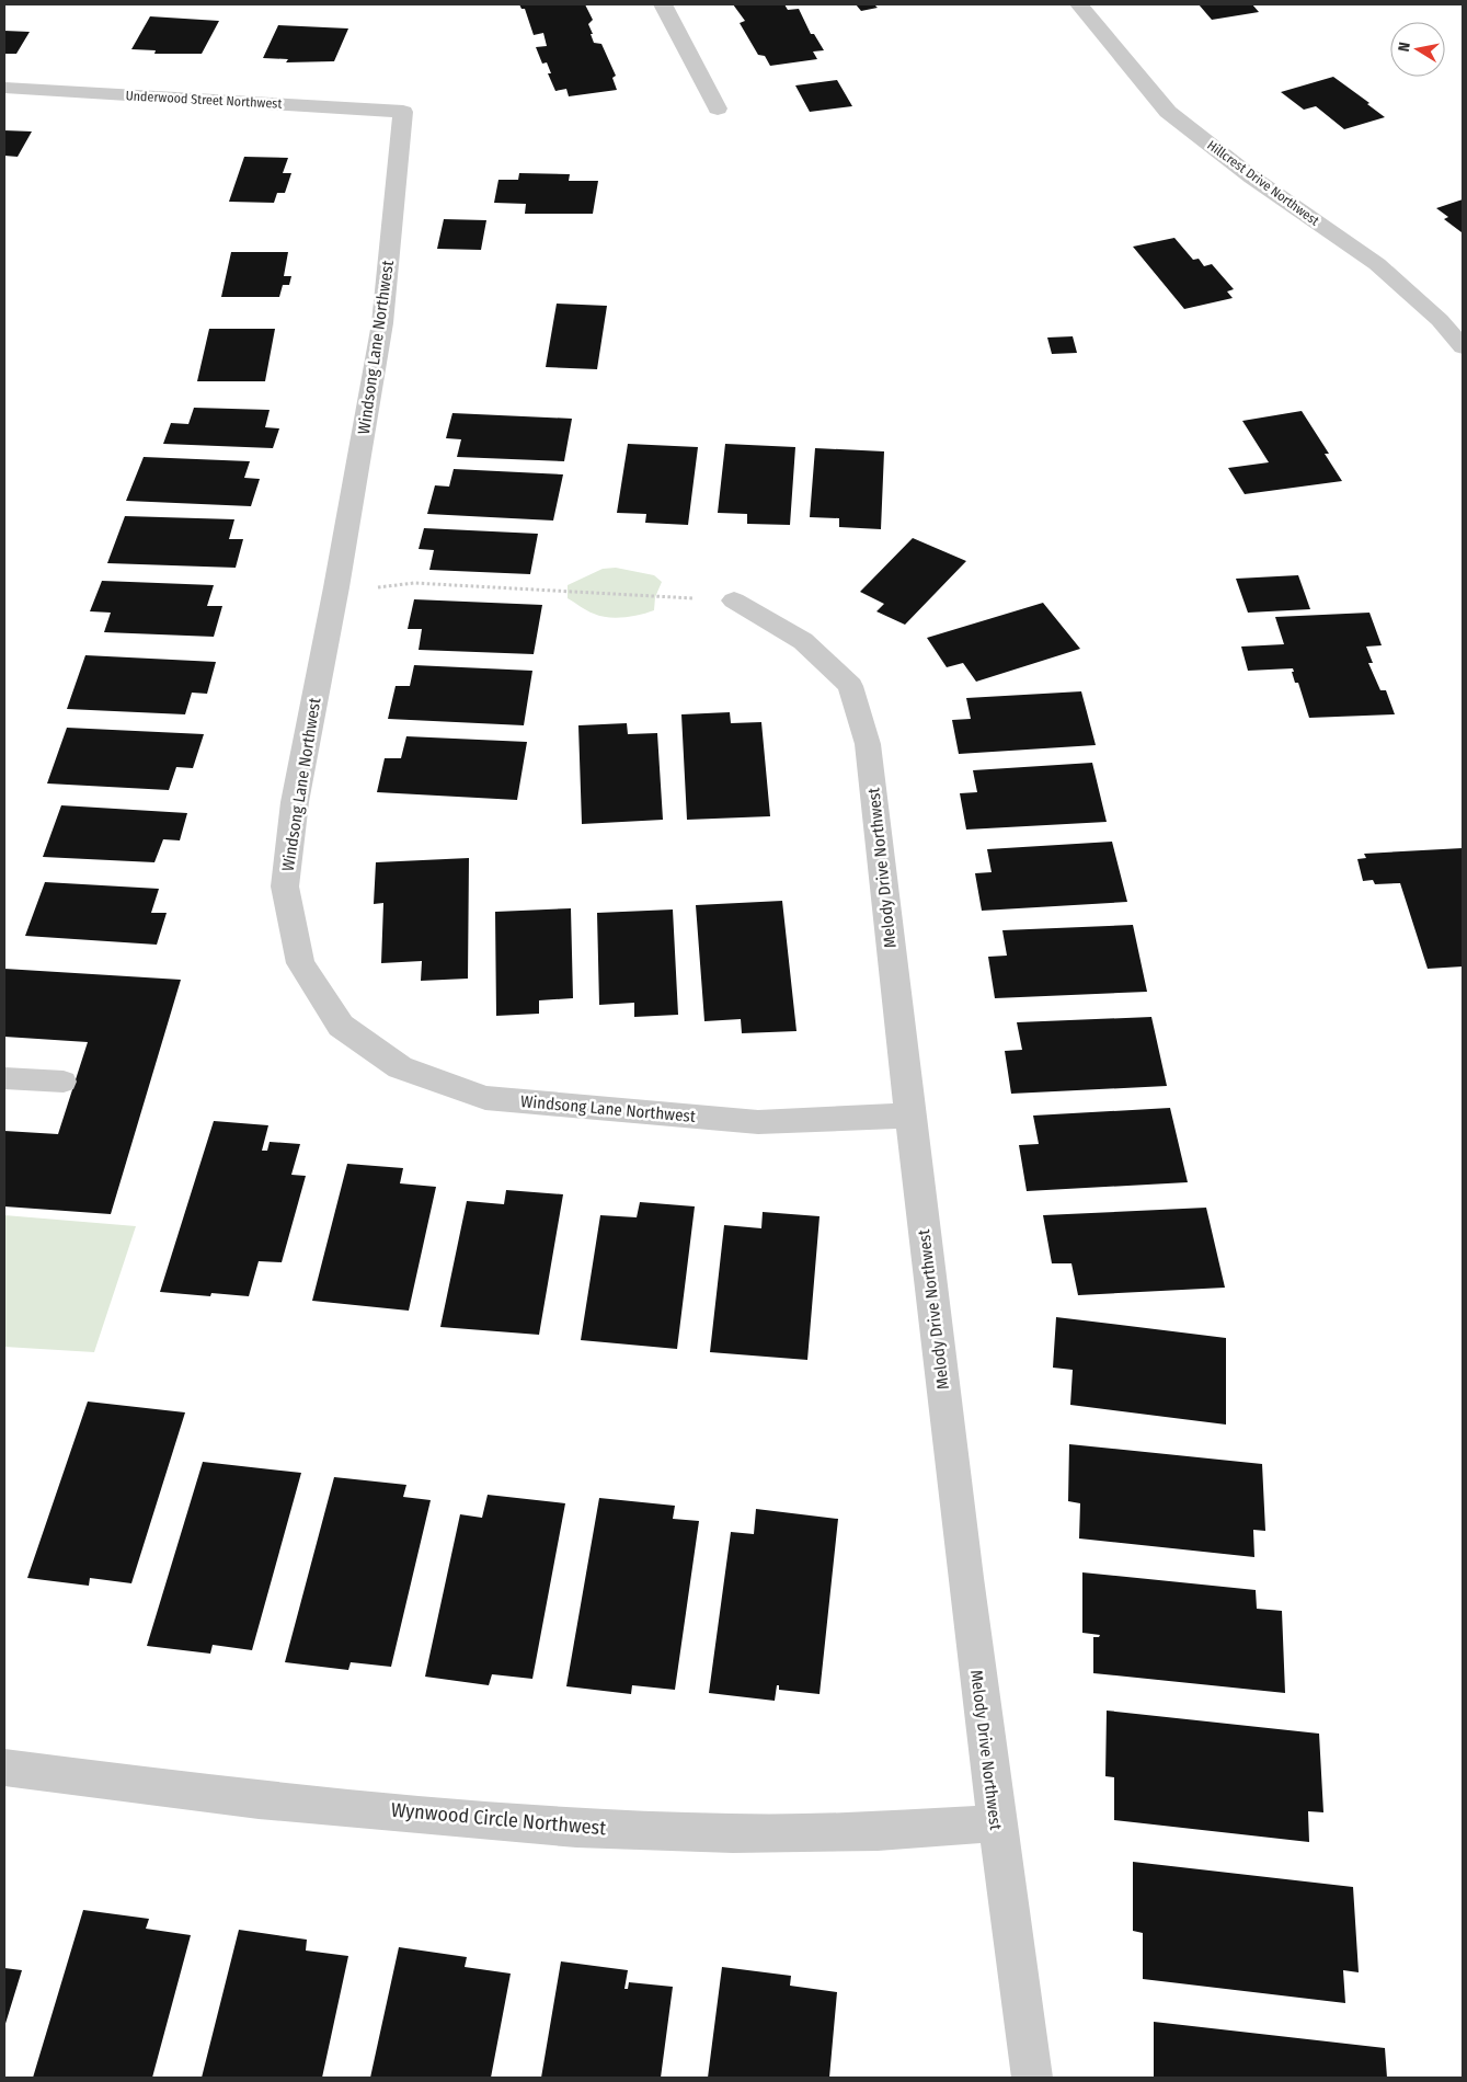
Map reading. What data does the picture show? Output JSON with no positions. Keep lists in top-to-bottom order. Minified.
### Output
{"streets":{"street":["Underwood Street Northwest","Hillcrest Drive Northwest","Windsong Lane Northwest","Melody Drive Northwest","Wynwood Circle Northwest"]},"crossings":[["Underwood Street Northwest","Windsong Lane Northwest"],["Windsong Lane Northwest","Melody Drive Northwest"],["Melody Drive Northwest","Wynwood Circle Northwest"]],"north":"left"}
